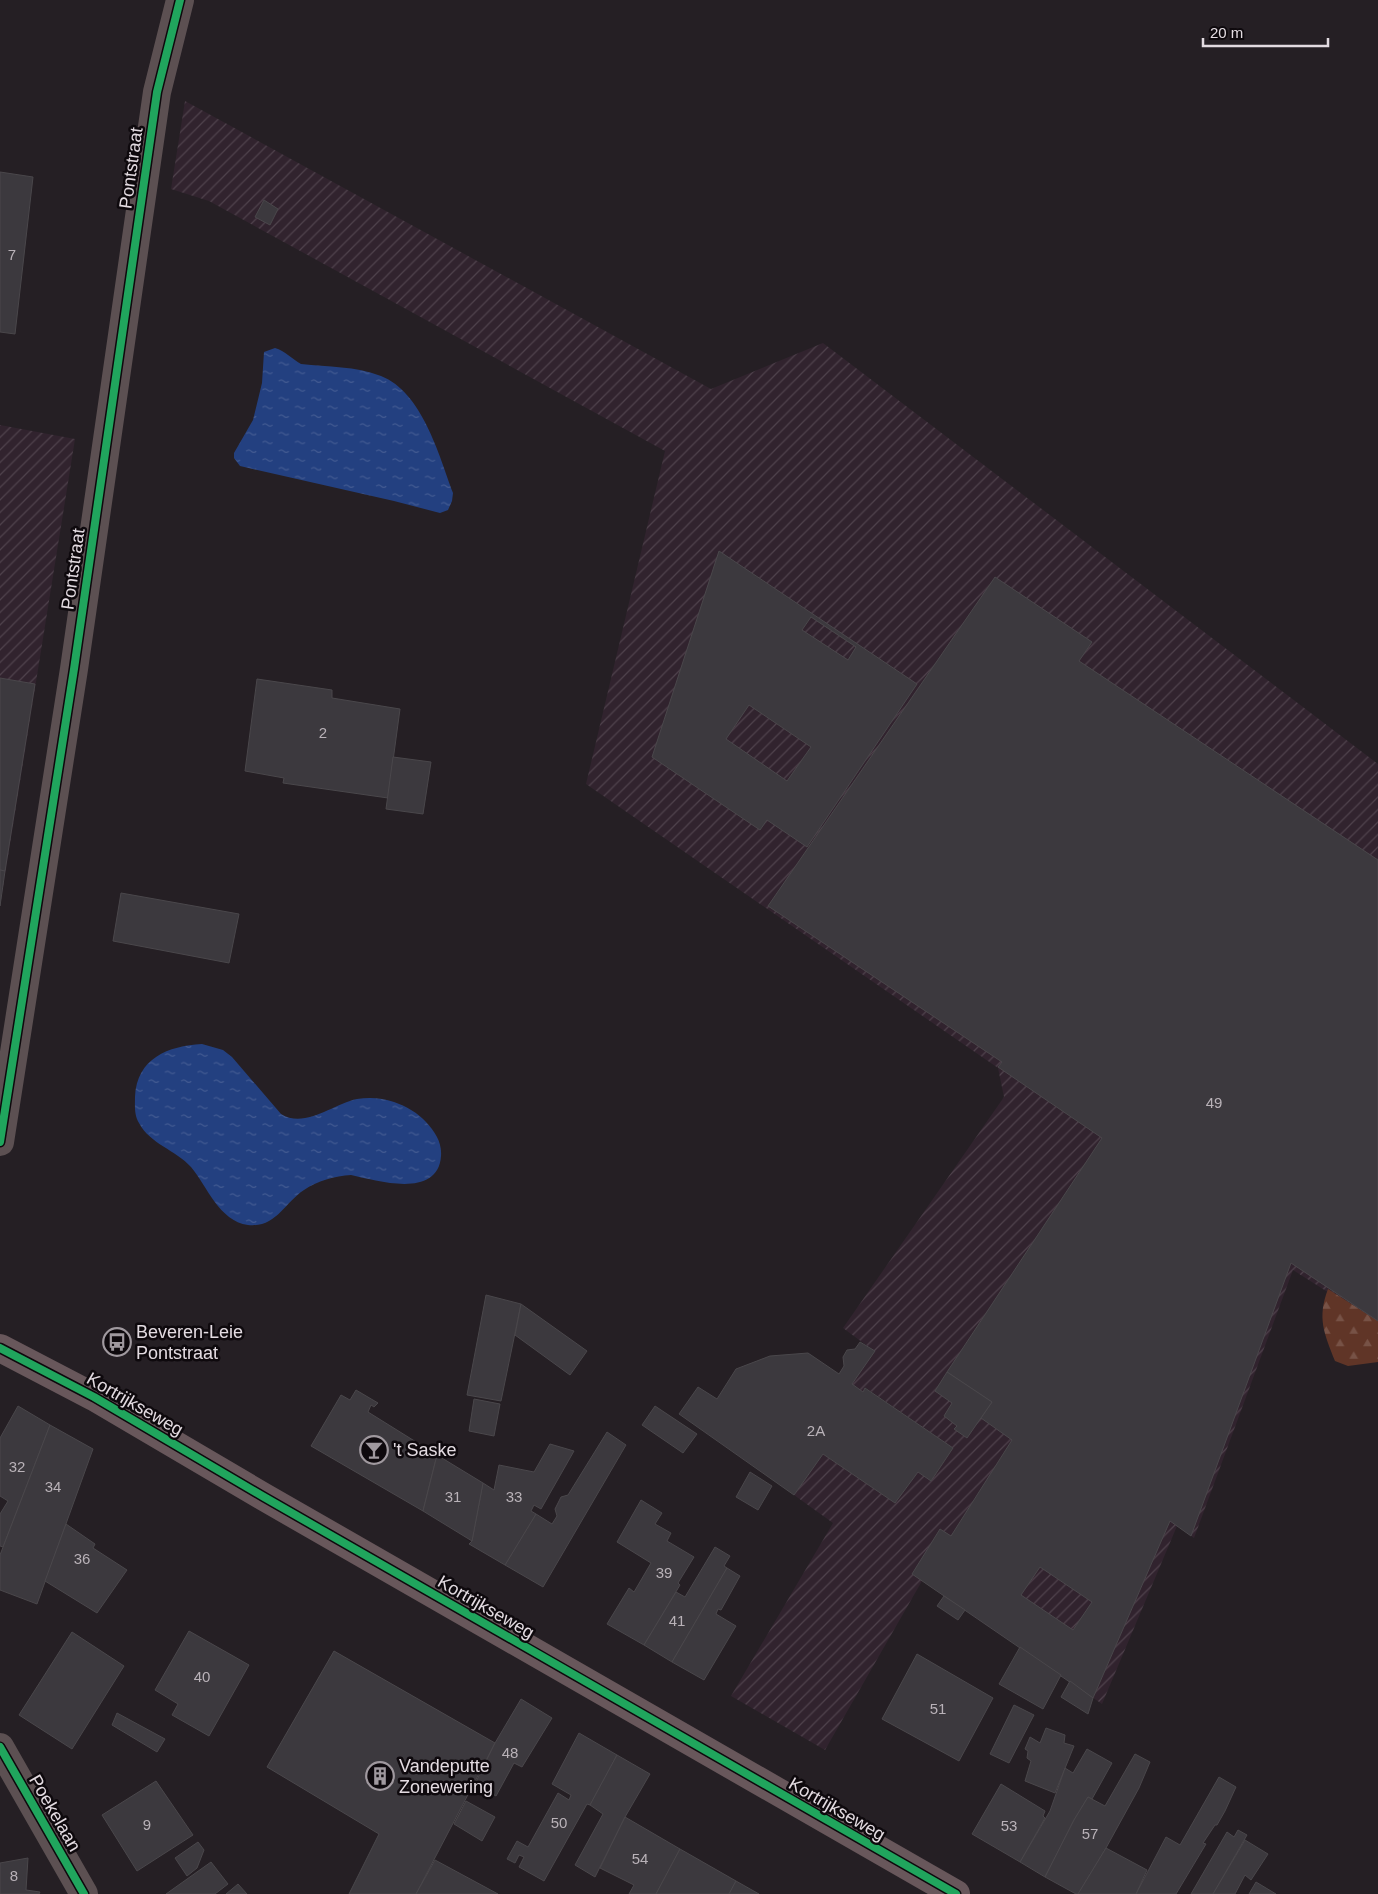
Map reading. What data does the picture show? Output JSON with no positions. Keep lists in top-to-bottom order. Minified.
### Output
{"streets":{"main road":["Kortrijkseweg"],"street":["Pontstraat","Poekelaan"]},"places":{"bus stop":["Beveren-Leie Pontstraat"],"bar":["'t Saske"],"building":["Vandeputte Zonewering"]},"house_numbers":["7","2","49","2A","32","34","31","33","36","39","41","40","51","48","50","9","53","57","54","8"],"scale_bar":"20 m"}
